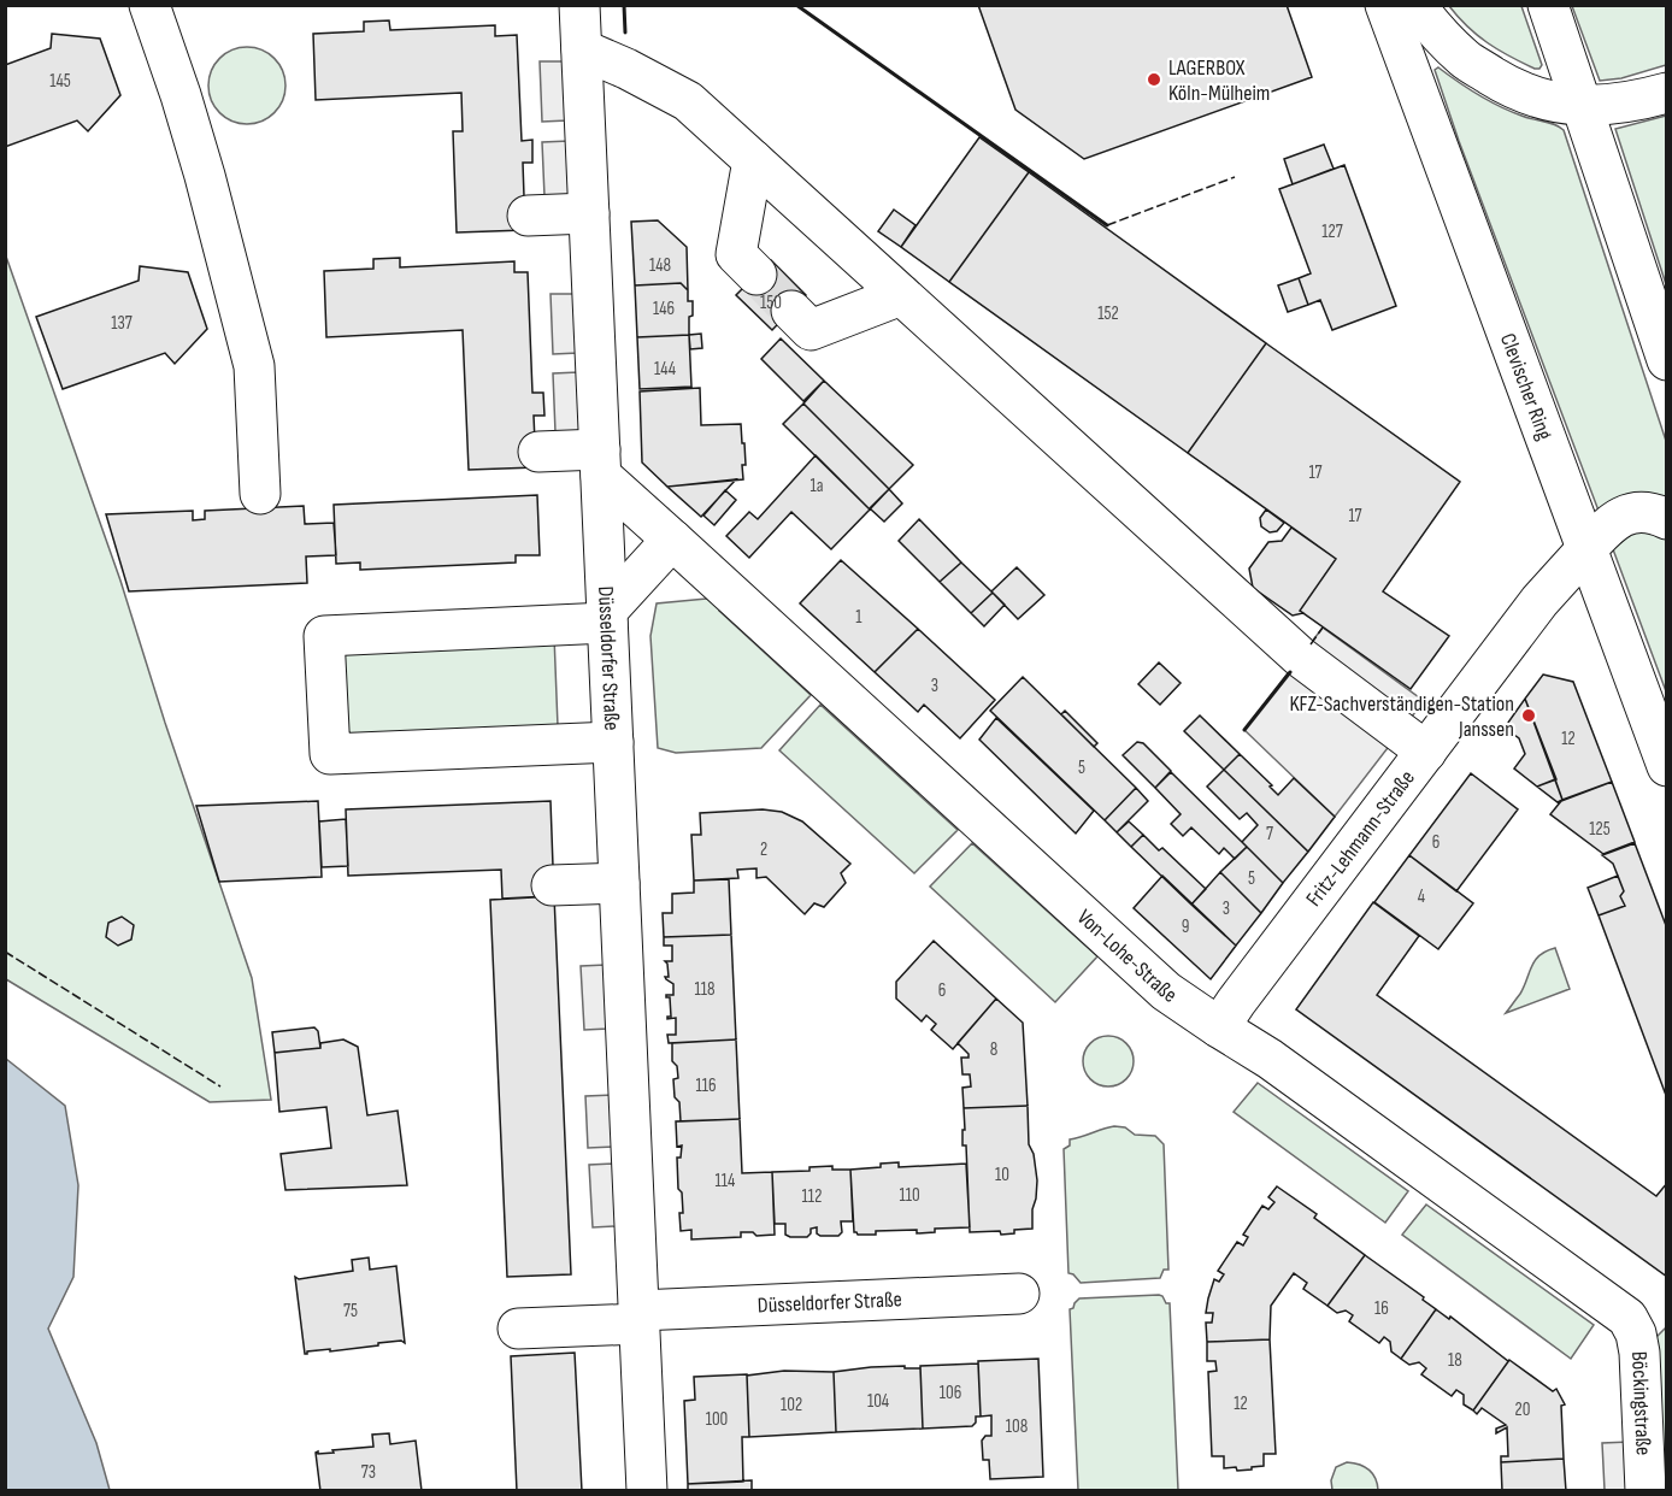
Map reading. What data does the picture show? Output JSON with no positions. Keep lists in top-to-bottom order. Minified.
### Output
{"streets":{"street":["Clevischer Ring","Düsseldorfer Straße","Fritz-Lehmann-Straße","Von-Lohe-Straße","Böckingstraße"]},"crossings":[["Clevischer Ring","Fritz-Lehmann-Straße"],["Düsseldorfer Straße","Von-Lohe-Straße"],["Fritz-Lehmann-Straße","Von-Lohe-Straße"],["Von-Lohe-Straße","Böckingstraße"]],"places":["LAGERBOX Köln-Mülheim","KFZ-Sachverständigen-Station Janssen"],"house_numbers":["145","127","148","150","146","152","137","144","17","1a","17","1","3","12","5","125","7","6","2","5","4","3","9","118","6","8","116","10","114","110","112","16","75","18","106","104","12","102","20","100","108","73"]}
